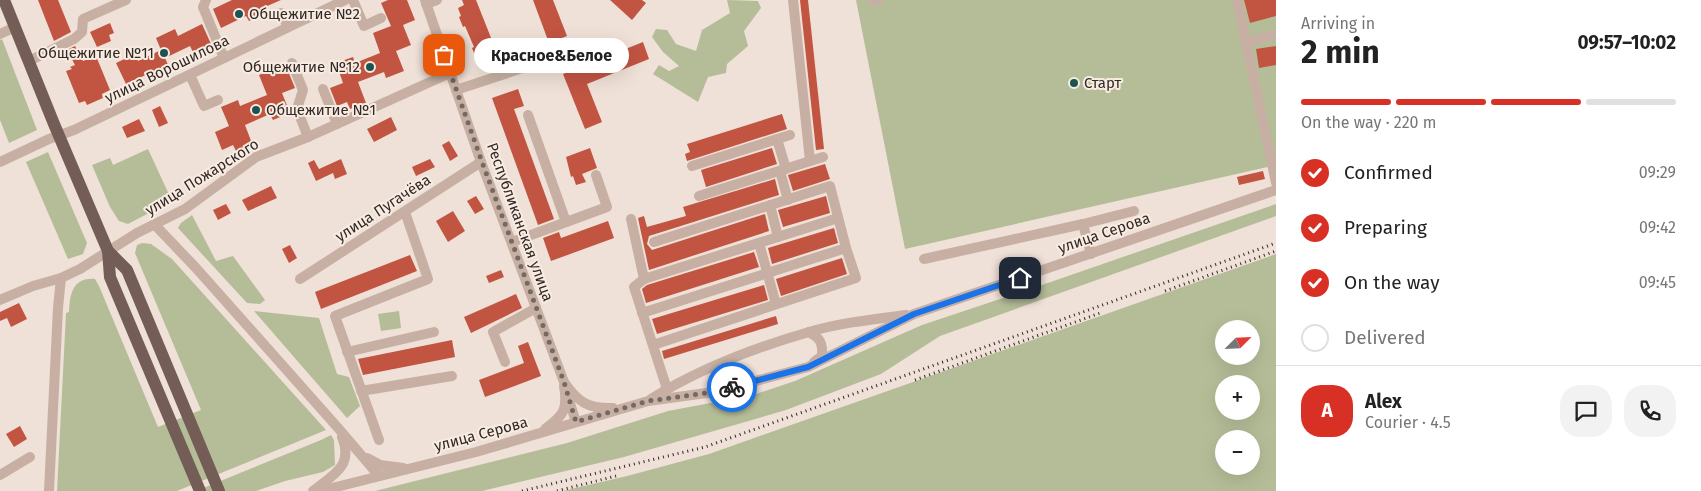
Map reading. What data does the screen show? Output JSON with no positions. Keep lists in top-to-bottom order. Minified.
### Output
{"streets":{"street":["улица Ворошилова","улица Пожарского","улица Пугачёва","Республиканская улица","улица Серова"]},"crossings":[["улица Пожарского","Республиканская улица"],["улица Пугачёва","Республиканская улица"],["Республиканская улица","улица Серова"]],"places":["Общежитие №2","Общежитие №11","Красное&Белое","Общежитие №12","Старт","Общежитие №1"],"north":"top right","page":{"heading":["2 min","Arriving in","09:57–10:02"],"panel":["Alex","Courier · 4.5"],"bubble":"Красное&Белое","bar":"On the way · 220 m","list":[["Confirmed","09:29"],["Preparing","09:42"],["On the way","09:45"],"Delivered"],"map_buttons":["+","−"],"round":"A"}}
